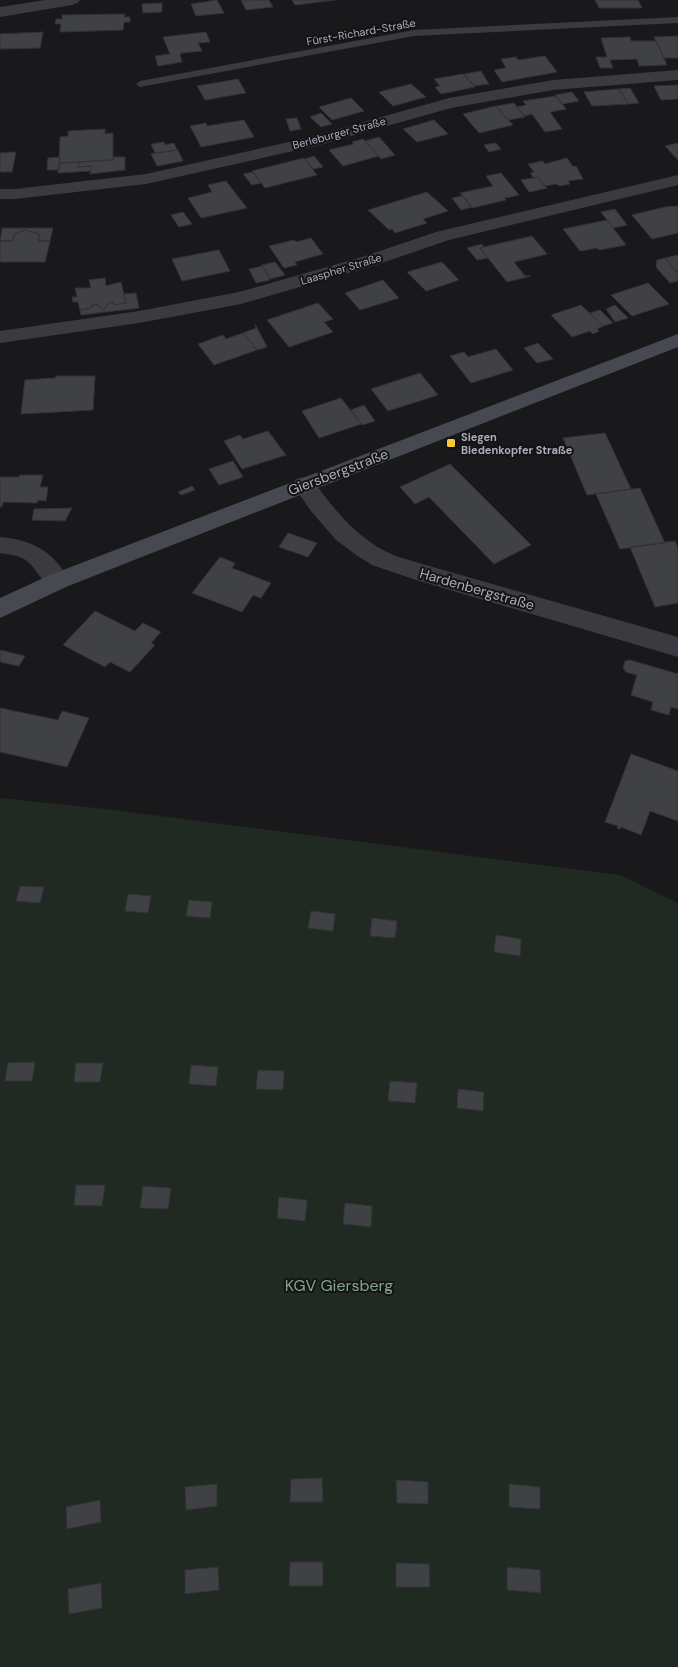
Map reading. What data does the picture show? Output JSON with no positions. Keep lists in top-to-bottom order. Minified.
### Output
{"streets":{"street":["Berleburger Straße","Laaspher Straße","Giersbergstraße","Hardenbergstraße"],"lane":["Fürst-Richard-Straße"]},"crossings":[["Giersbergstraße","Hardenbergstraße"]],"parks":["KGV Giersberg"],"places":{"transit":["Siegen Biedenkopfer Straße"]}}
